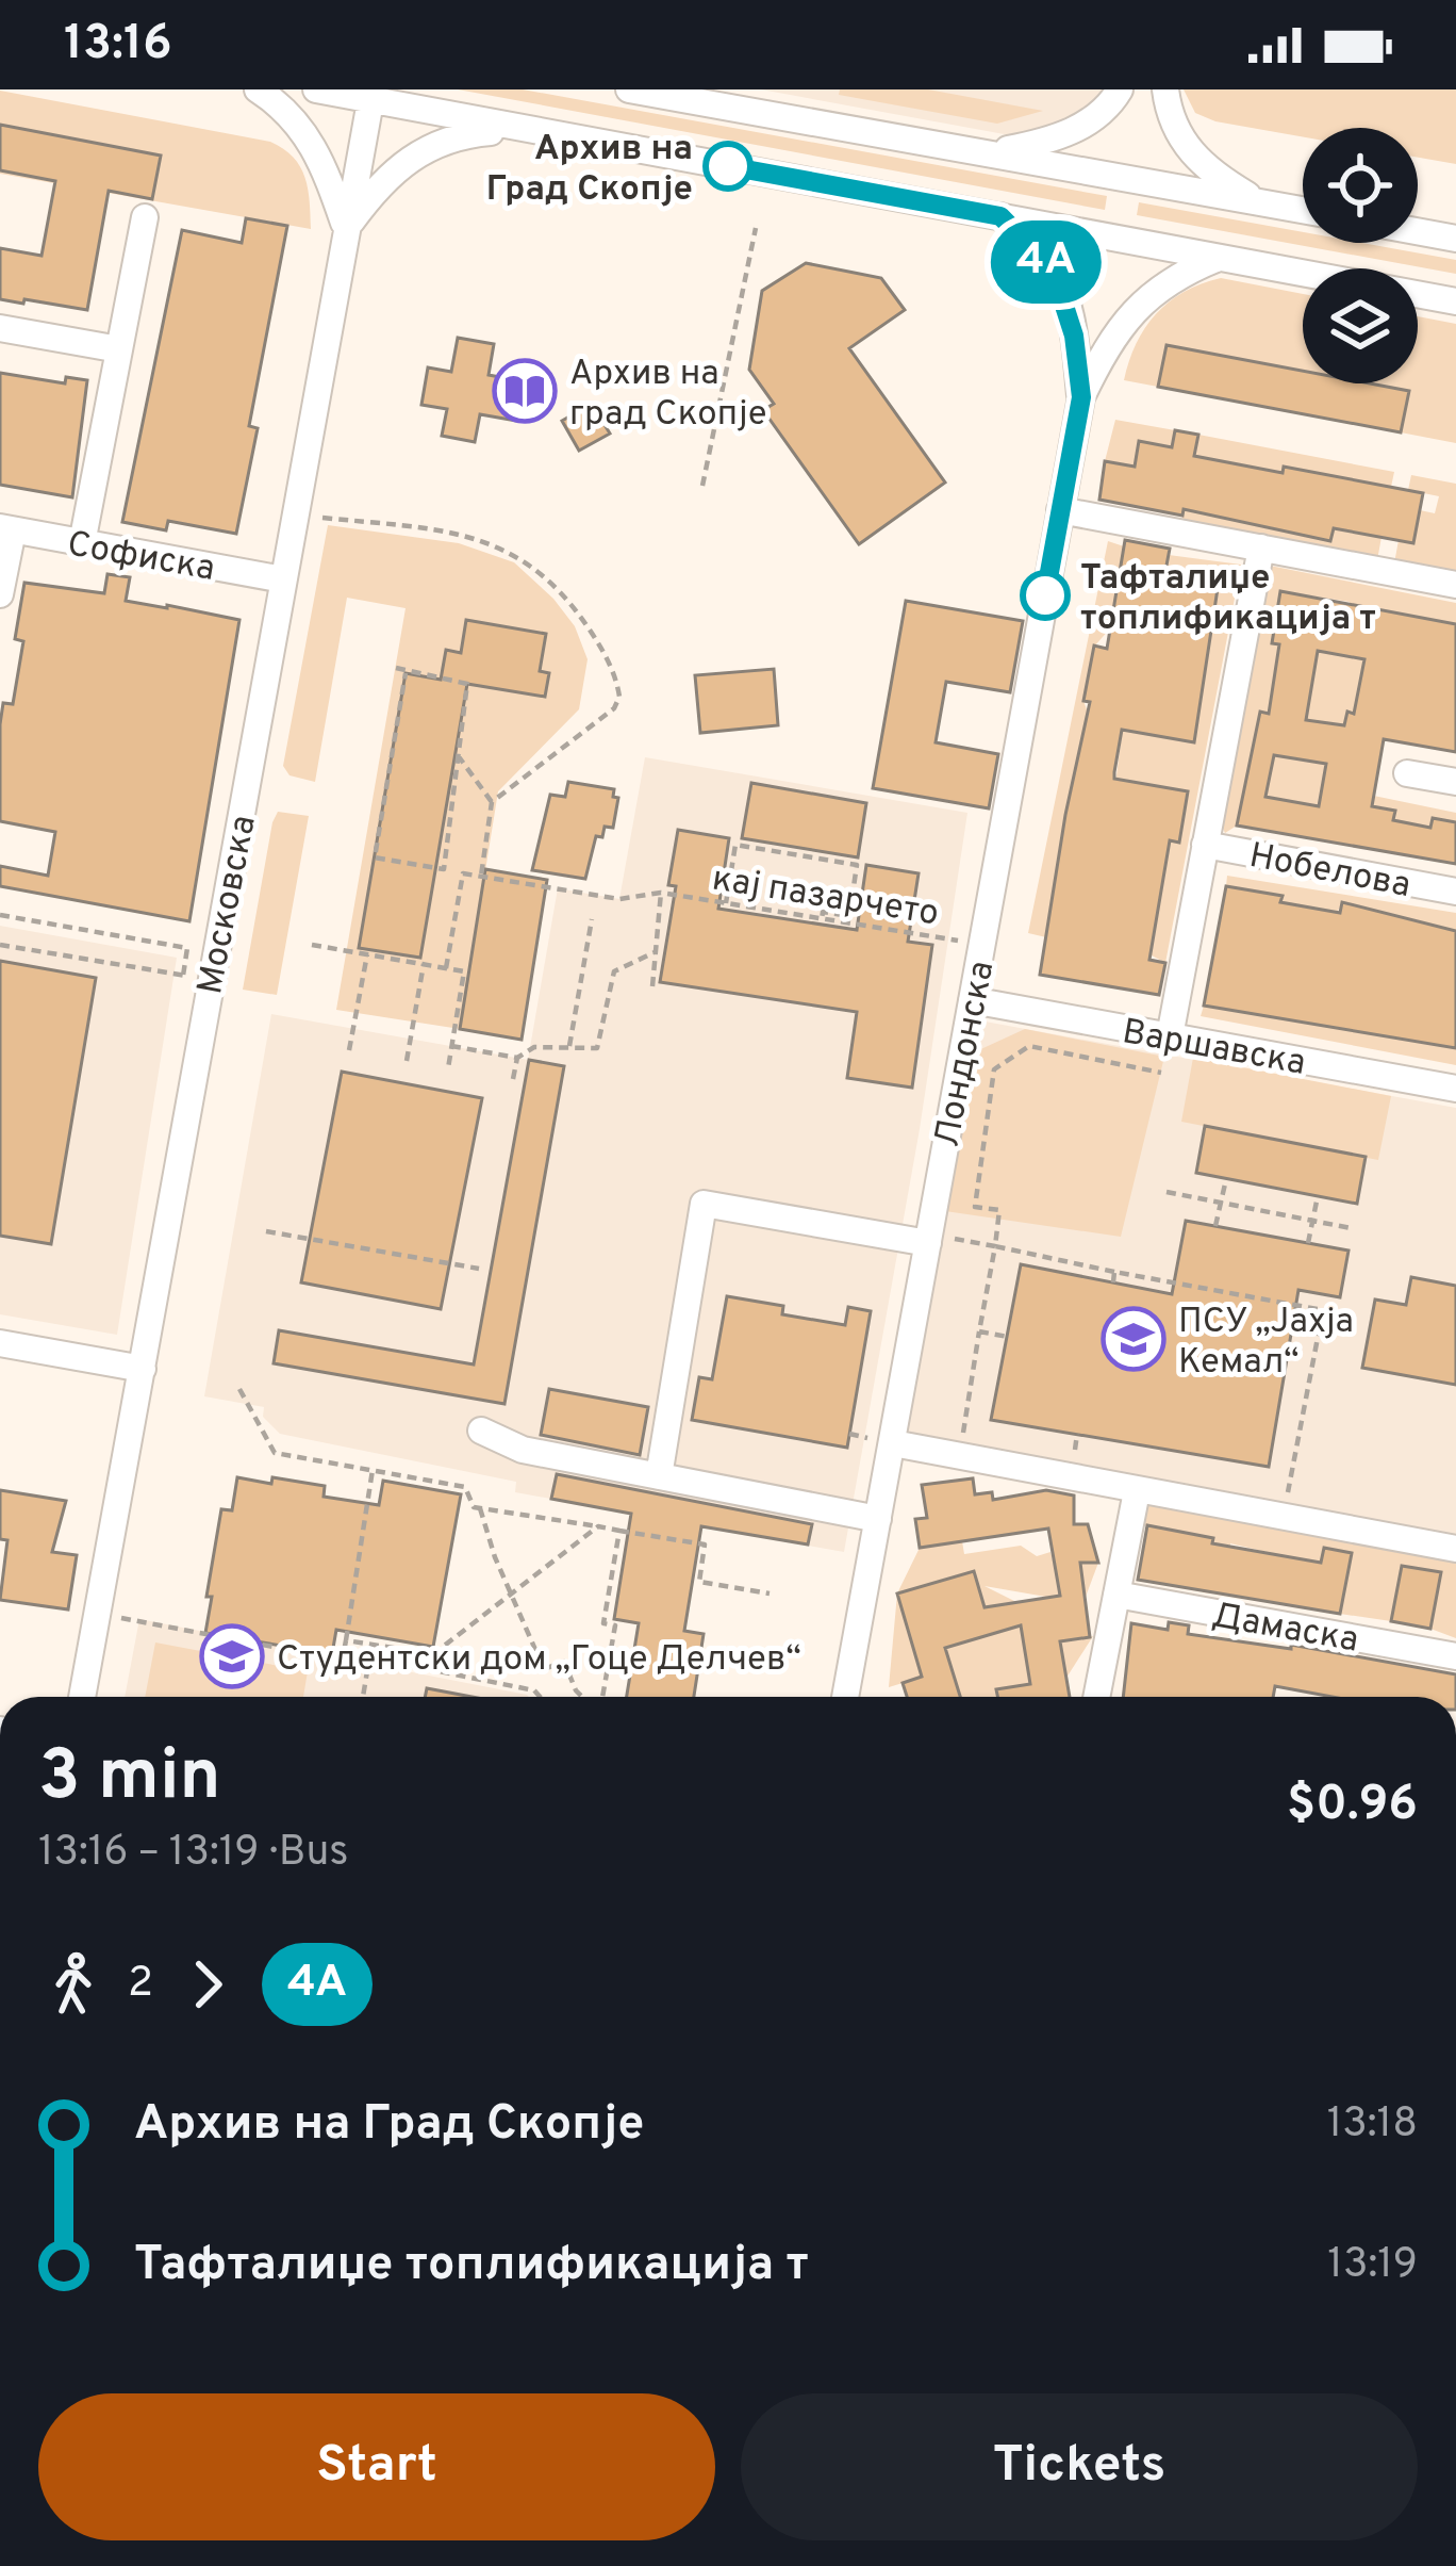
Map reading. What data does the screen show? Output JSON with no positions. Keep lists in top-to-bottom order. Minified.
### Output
{"streets":{"street":["Софиска","Нобелова","Московска","Варшавска","Лондонска","Дамаска"],"path":["кај пазарчето"]},"crossings":[["Софиска","Московска"],["Нобелова","Варшавска"],["кај пазарчето","Лондонска"],["Варшавска","Лондонска"]],"places":{"other":["Архив на Град Скопје","Тафталиџе топлификација т"],"library":["Архив на град Скопје"],"school or university":["ПСУ „Јахја Кемал“","Студентски дом „Гоце Делчев“"]},"lines":["bus line 4A"],"page":{"status":"13:16","on_map":"4A","heading":["3 min","13:16 – 13:19 · Bus","$0.96"],"legs":["2","4A"],"list":[{"name":"Архив на Град Скопје","value":"13:18"},{"name":"Тафталиџе топлификација т","value":"13:19"}],"buttons":["Start","Tickets"]}}
